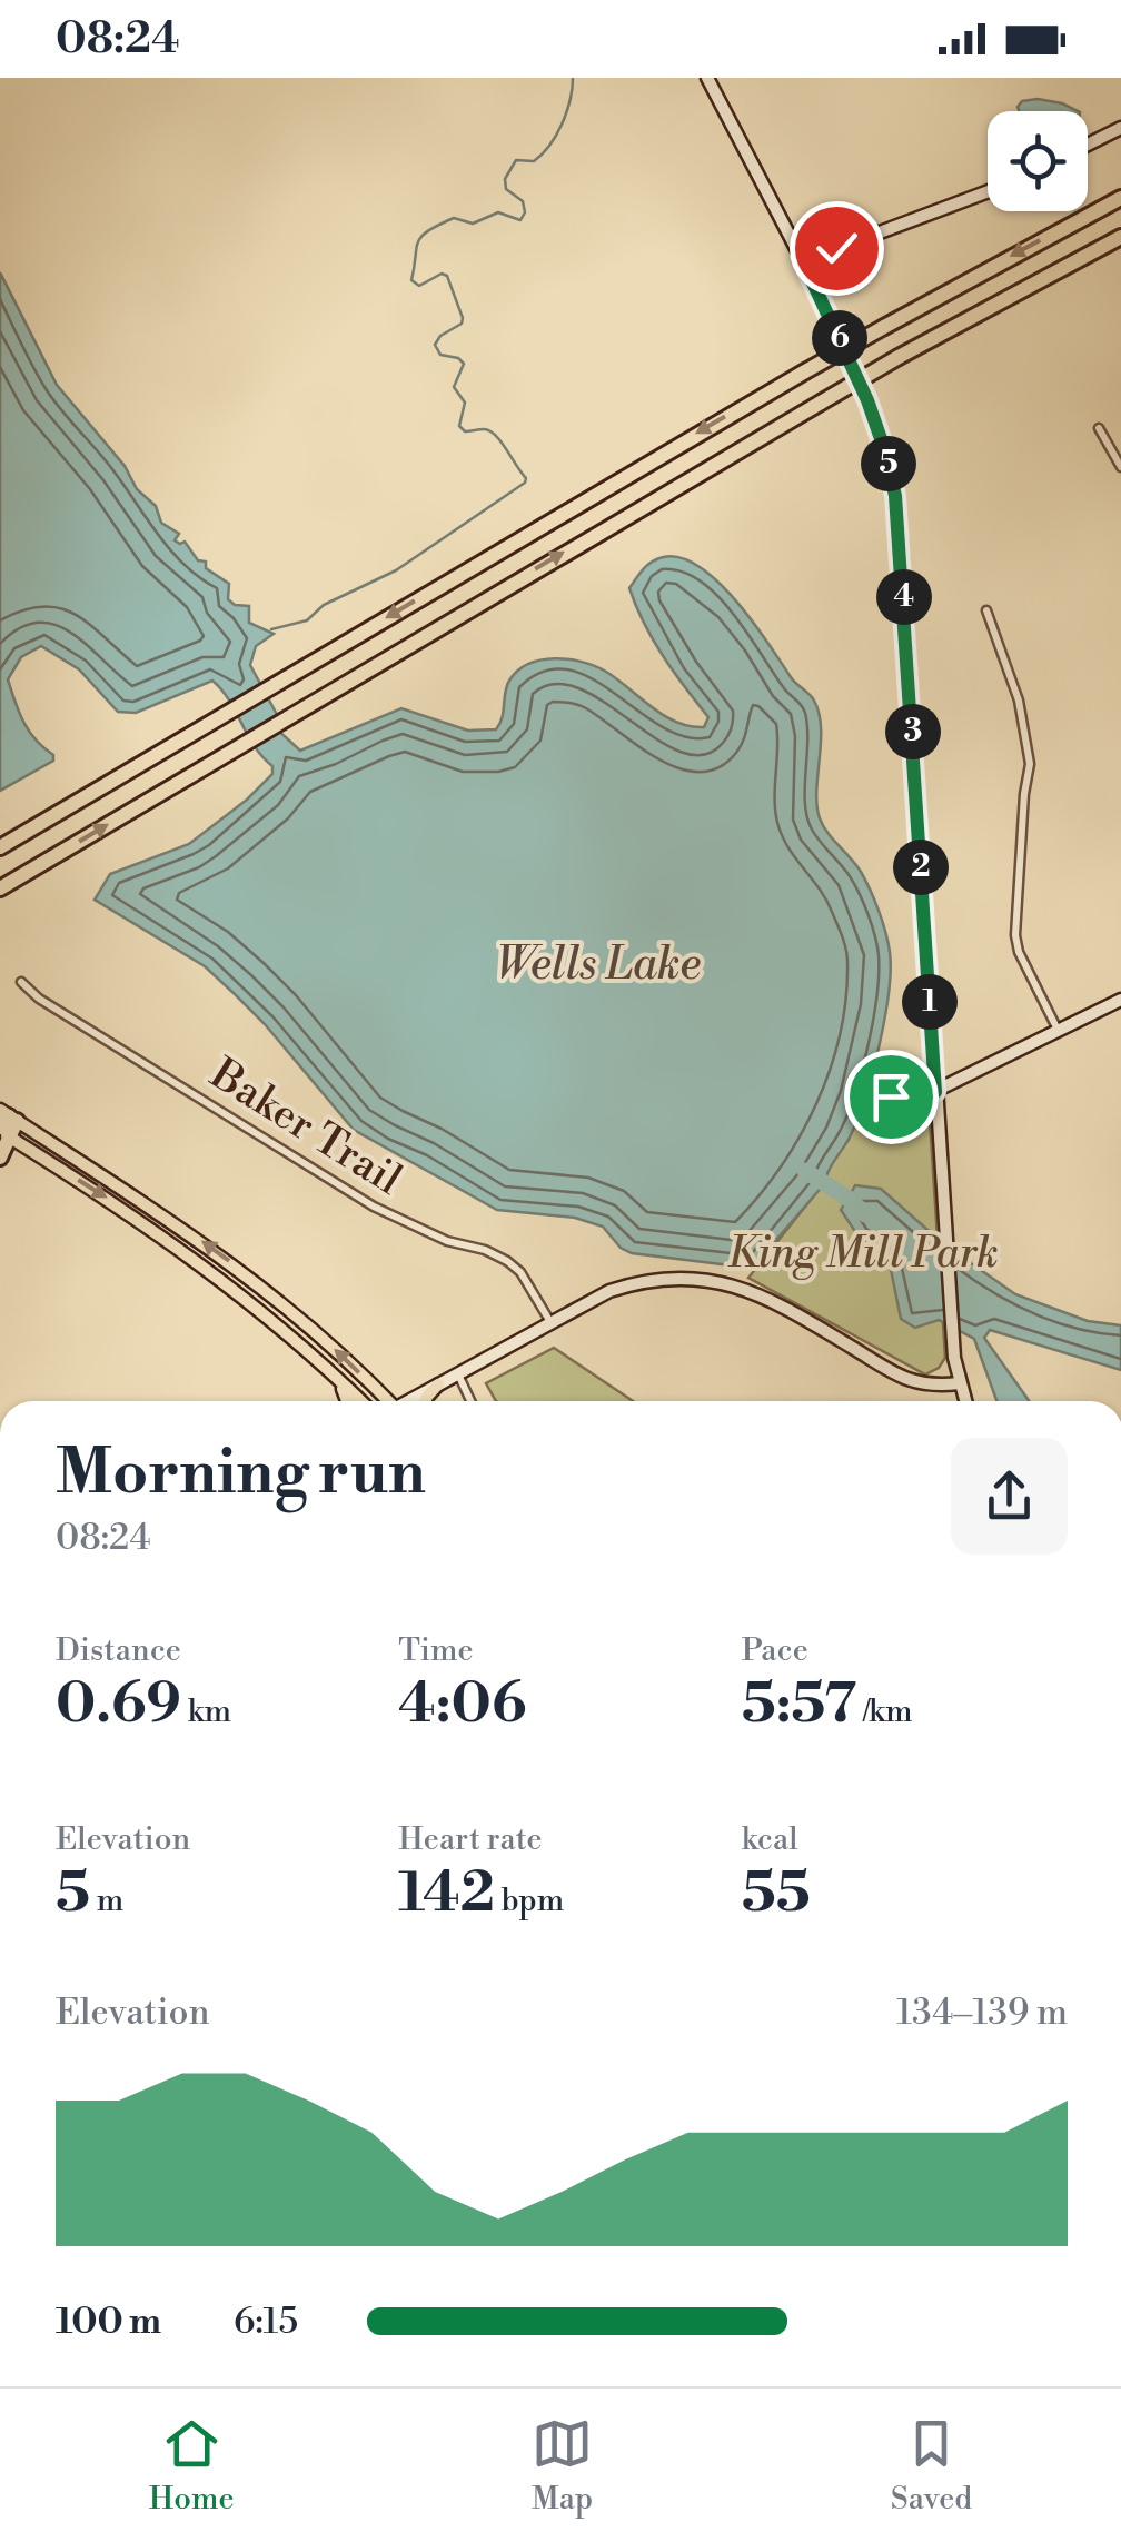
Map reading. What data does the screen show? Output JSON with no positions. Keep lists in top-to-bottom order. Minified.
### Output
{"streets":{"street":["Baker Trail"]},"water":["Wells Lake"],"parks":["King Mill Park"],"page":{"status":"08:24","pins":["6","5","4","3","2","1"],"heading":["Morning run","08:24"],"stats":[["Distance","0.69 km"],["Time","4:06"],["Pace","5:57 /km"],["Elevation","5 m"],["Heart rate","142 bpm"],["kcal","55"]],"chart":["Elevation","134–139 m"],"list":[{"name":"100 m","note":"6:15"}],"tabs":["Home","Map","Saved"]}}
